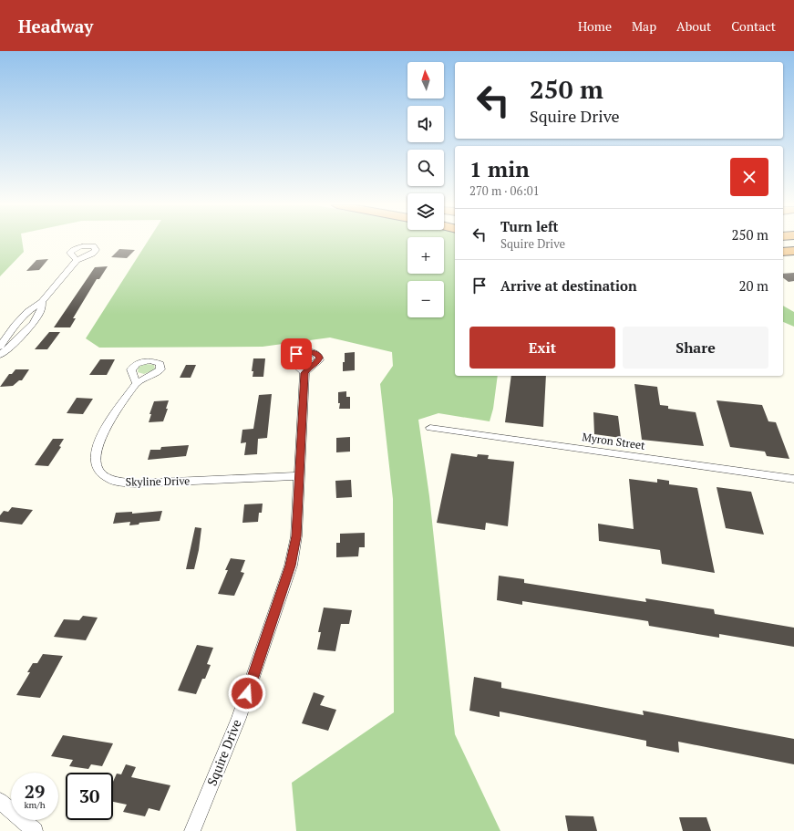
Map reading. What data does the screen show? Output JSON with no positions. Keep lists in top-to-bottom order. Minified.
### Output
{"streets":{"street":["Myron Street","Skyline Drive","Squire Drive"]},"crossings":[["Skyline Drive","Squire Drive"]],"north":"top","page":{"header":"Headway","nav":["Home","Map","About","Contact"],"map_buttons":["+","−"],"turn":["250 m","Squire Drive"],"heading":["1 min","270 m · 06:01"],"list":[{"name":"Turn left","note":"Squire Drive","value":"250 m"},{"name":"Arrive at destination","value":"20 m"}],"buttons":["Exit","Share"],"speed":"29 km/h","limit":"30"}}
